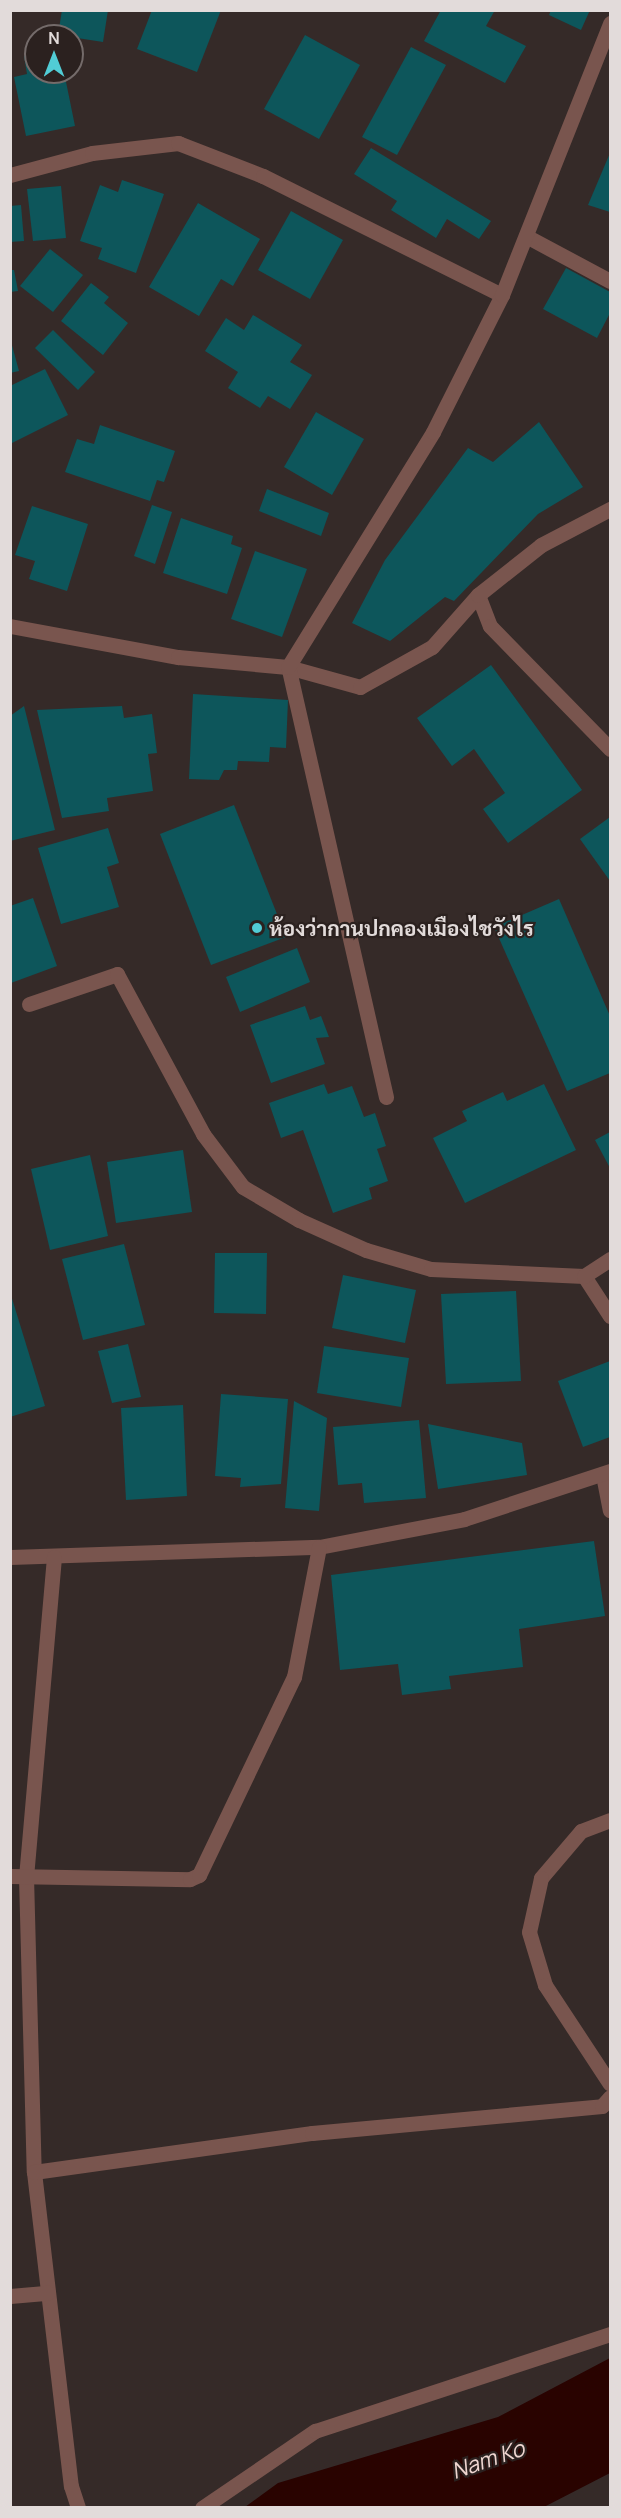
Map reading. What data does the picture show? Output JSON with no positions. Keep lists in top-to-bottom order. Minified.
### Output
{"water":["Nam Ko"],"places":["ห้องว่ากานปกคองเมืองไชวังไร"],"north":"top"}
